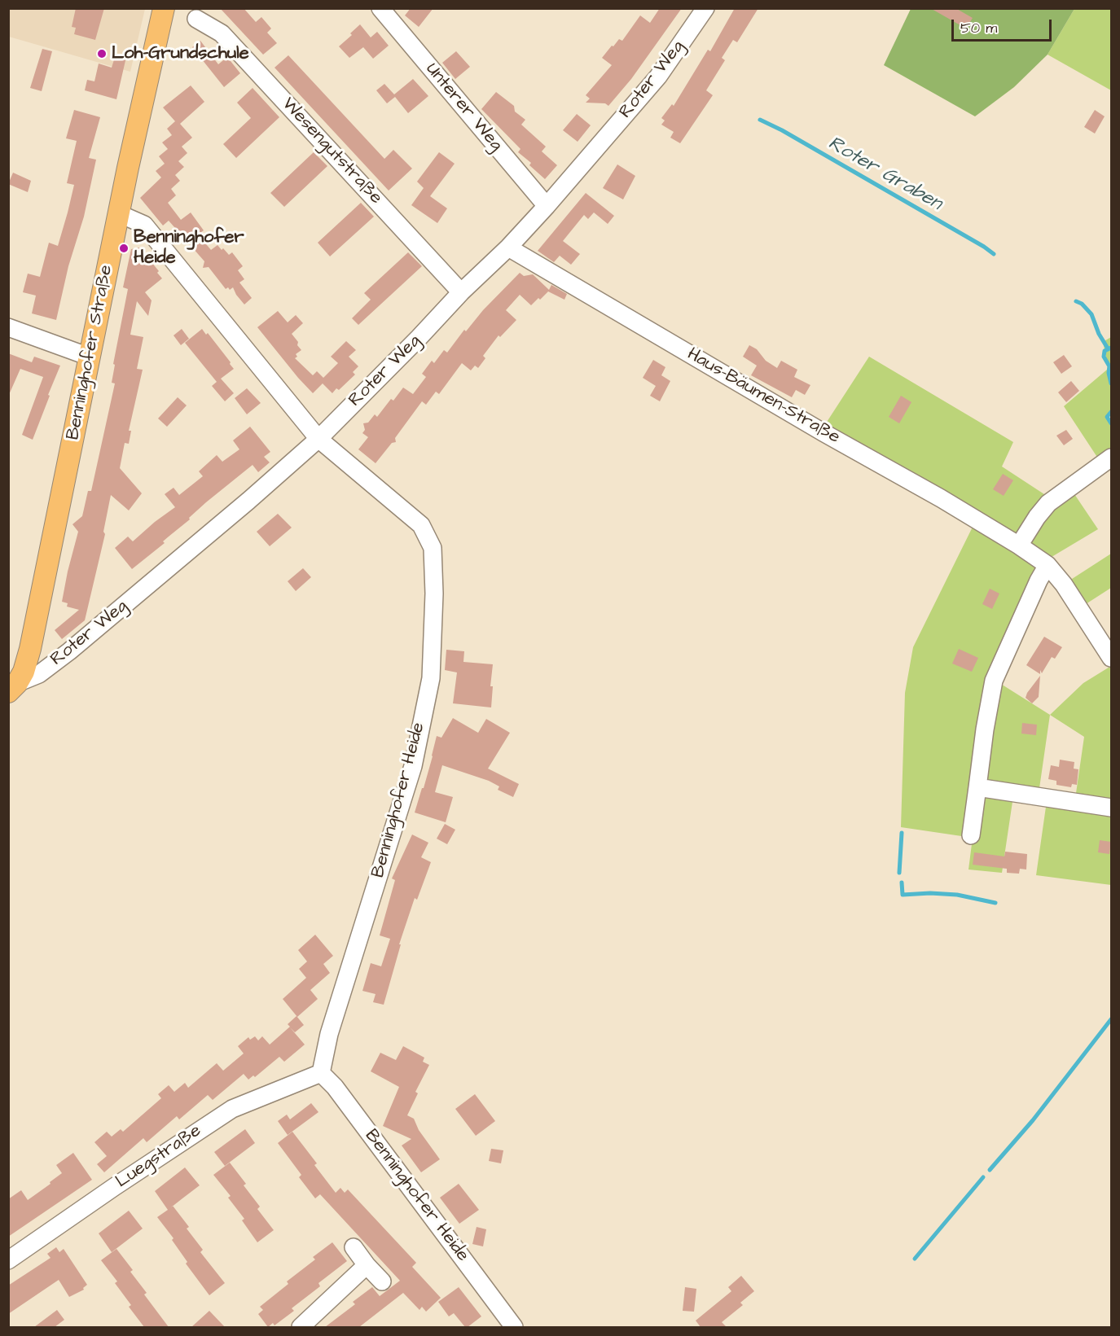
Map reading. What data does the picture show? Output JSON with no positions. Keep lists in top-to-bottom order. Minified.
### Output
{"streets":{"main road":["Benninghofer Straße"],"street":["Roter Weg","Unterer Weg","Wesengutstraße","Haus-Bäumen-Straße","Benninghofer Heide","Luegstraße"]},"crossings":[["Roter Weg","Unterer Weg"],["Roter Weg","Wesengutstraße"],["Roter Weg","Benninghofer Straße"],["Roter Weg","Haus-Bäumen-Straße"],["Roter Weg","Benninghofer Heide"],["Benninghofer Straße","Benninghofer Heide"],["Benninghofer Heide","Luegstraße"]],"water":["Roter Graben"],"places":["Loh-Grundschule","Benninghofer Heide"],"scale_bar":"50 m"}
